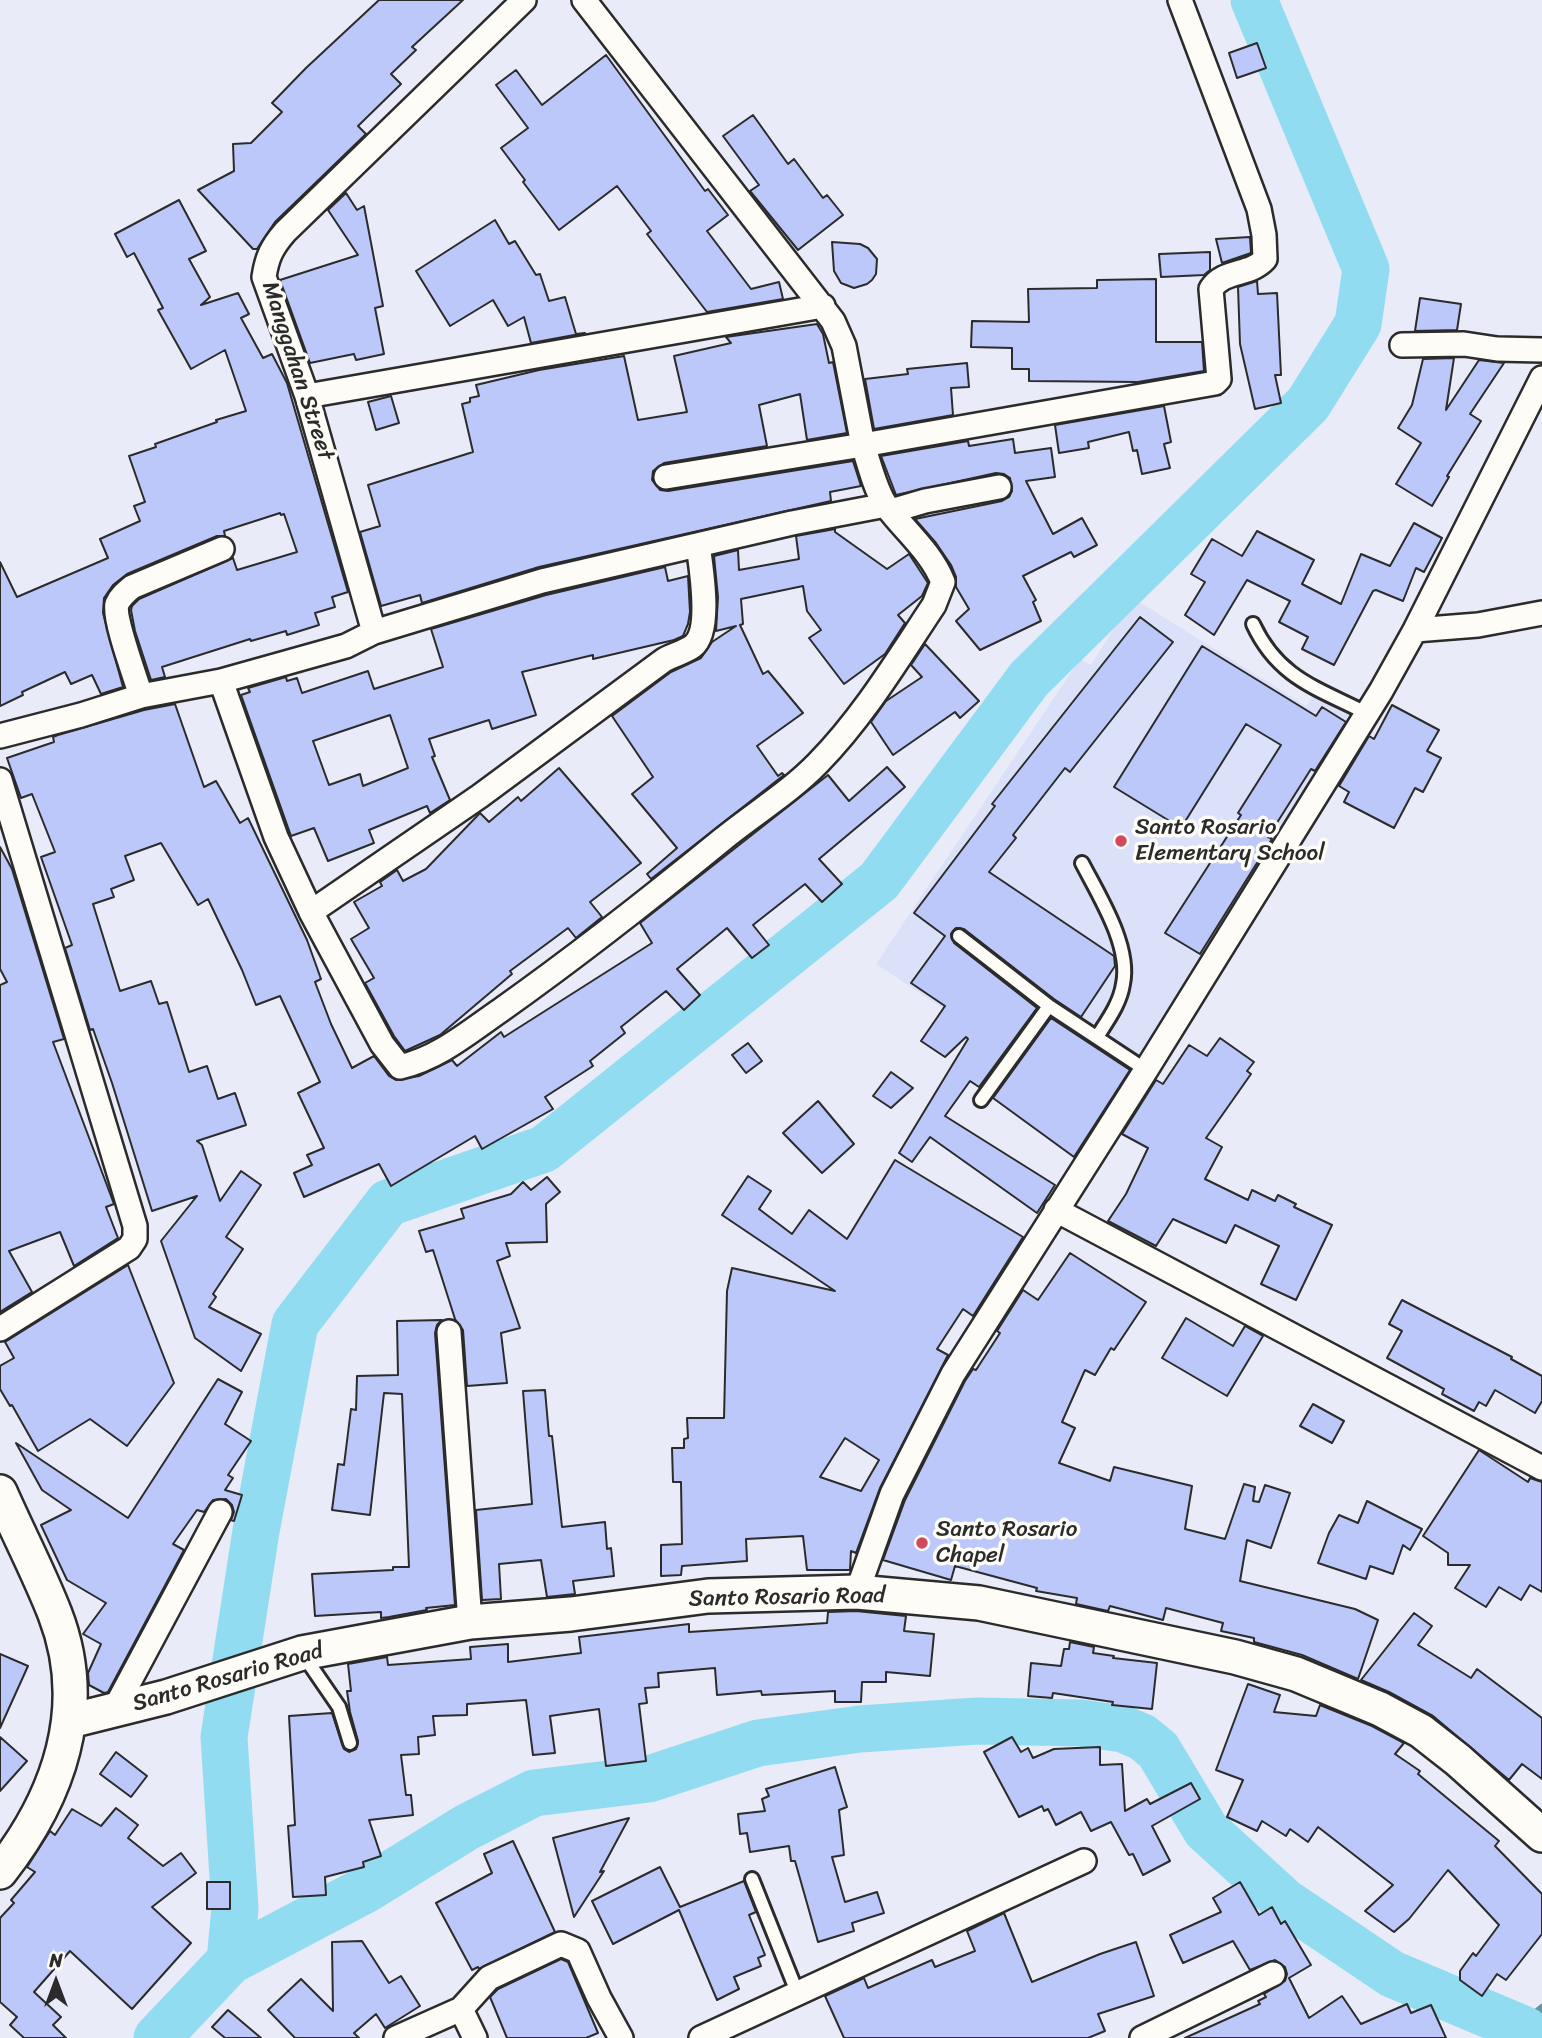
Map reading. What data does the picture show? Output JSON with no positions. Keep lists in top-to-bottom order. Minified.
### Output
{"streets":{"street":["Manggahan Street","Santo Rosario Road"]},"places":["Santo Rosario Elementary School","Santo Rosario Chapel"],"north":"top"}
